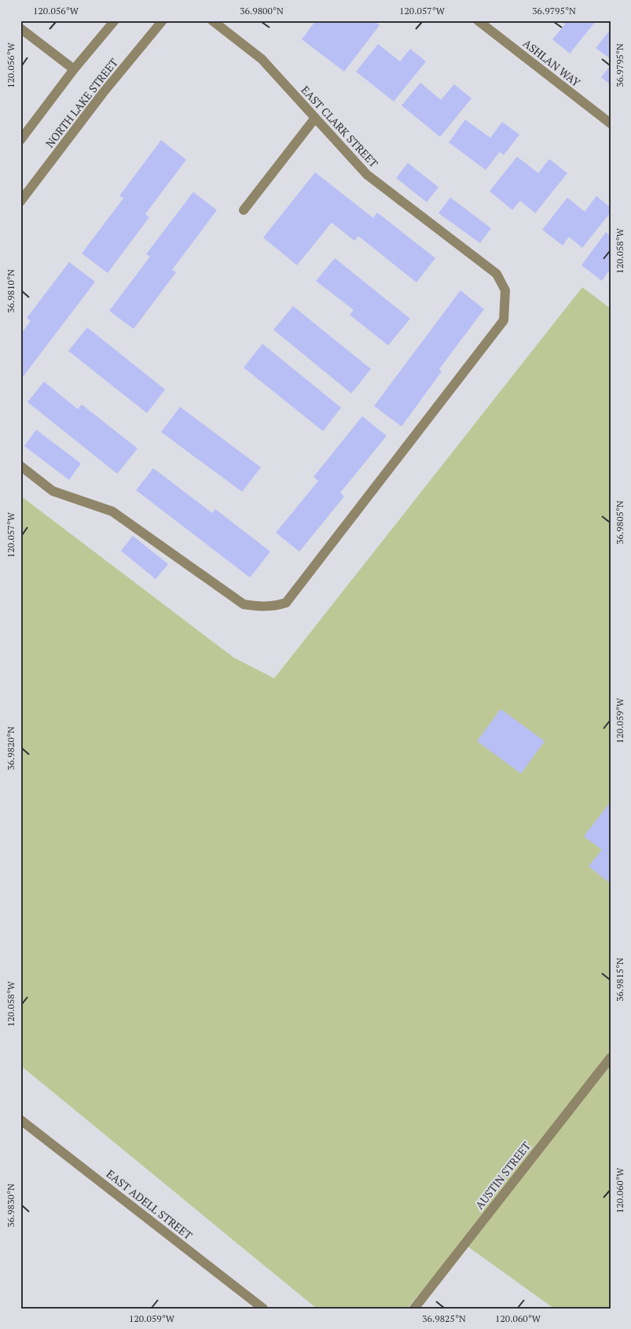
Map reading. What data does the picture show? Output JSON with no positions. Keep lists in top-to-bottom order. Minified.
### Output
{"streets":{"street":["ASHLAN WAY","NORTH LAKE STREET","EAST CLARK STREET","AUSTIN STREET","EAST ADELL STREET"]},"coordinates":["120.056°W","36.9800°N","120.057°W","36.9795°N","120.058°W","36.9810°N","36.9805°N","120.059°W","36.9820°N","36.9815°N","120.060°W","36.9830°N","36.9825°N"]}
